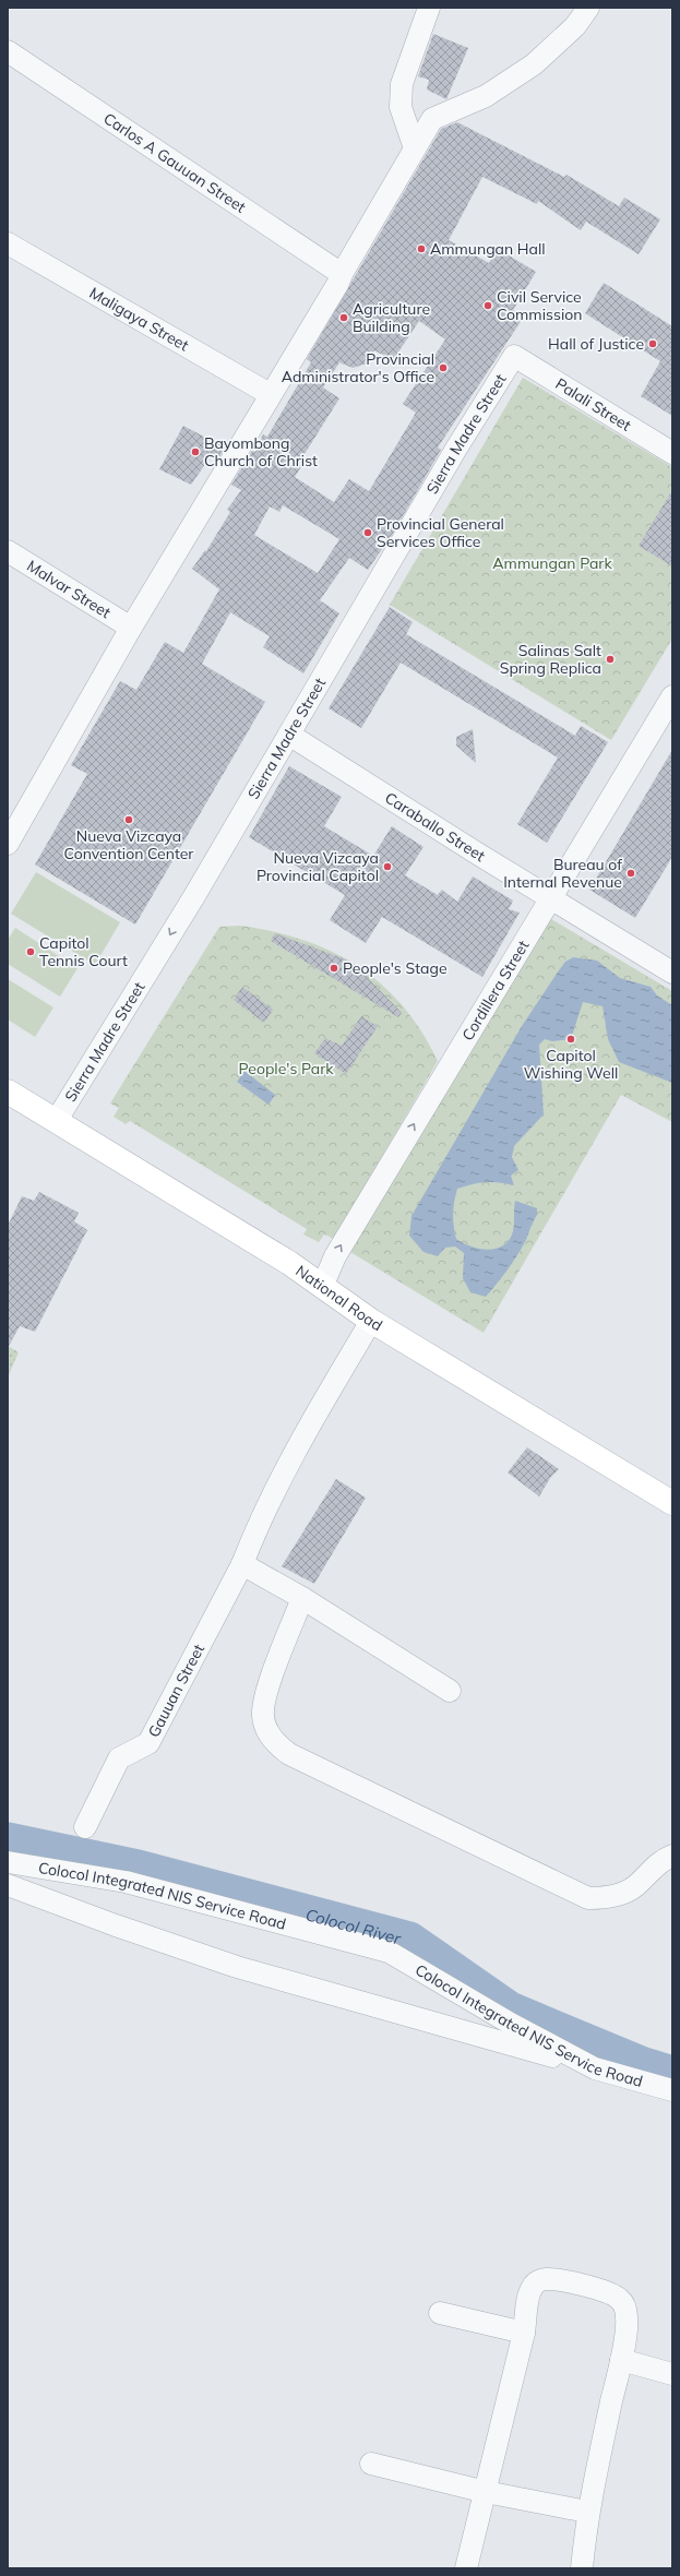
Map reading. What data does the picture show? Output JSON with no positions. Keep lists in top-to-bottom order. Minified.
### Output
{"streets":{"main road":["National Road"],"street":["Carlos A Gauuan Street","Maligaya Street","Palali Street","Sierra Madre Street","Malvar Street","Caraballo Street","Cordillera Street","Gauuan Street","Colocol Integrated NIS Service Road"]},"crossings":[["Palali Street","Sierra Madre Street"],["Sierra Madre Street","Caraballo Street"],["Sierra Madre Street","National Road"],["Caraballo Street","Cordillera Street"],["Cordillera Street","National Road"],["National Road","Gauuan Street"]],"one_way":["Cordillera Street"],"water":["Colocol River"],"parks":["Ammungan Park","People's Park"],"places":["Ammungan Hall","Civil Service Commission","Agriculture Building","Hall of Justice","Provincial Administrator's Office","Bayombong Church of Christ","Provincial General Services Office","Salinas Salt Spring Replica","Nueva Vizcaya Convention Center","Nueva Vizcaya Provincial Capitol","Bureau of Internal Revenue","Capitol Tennis Court","People's Stage","Capitol Wishing Well"]}
